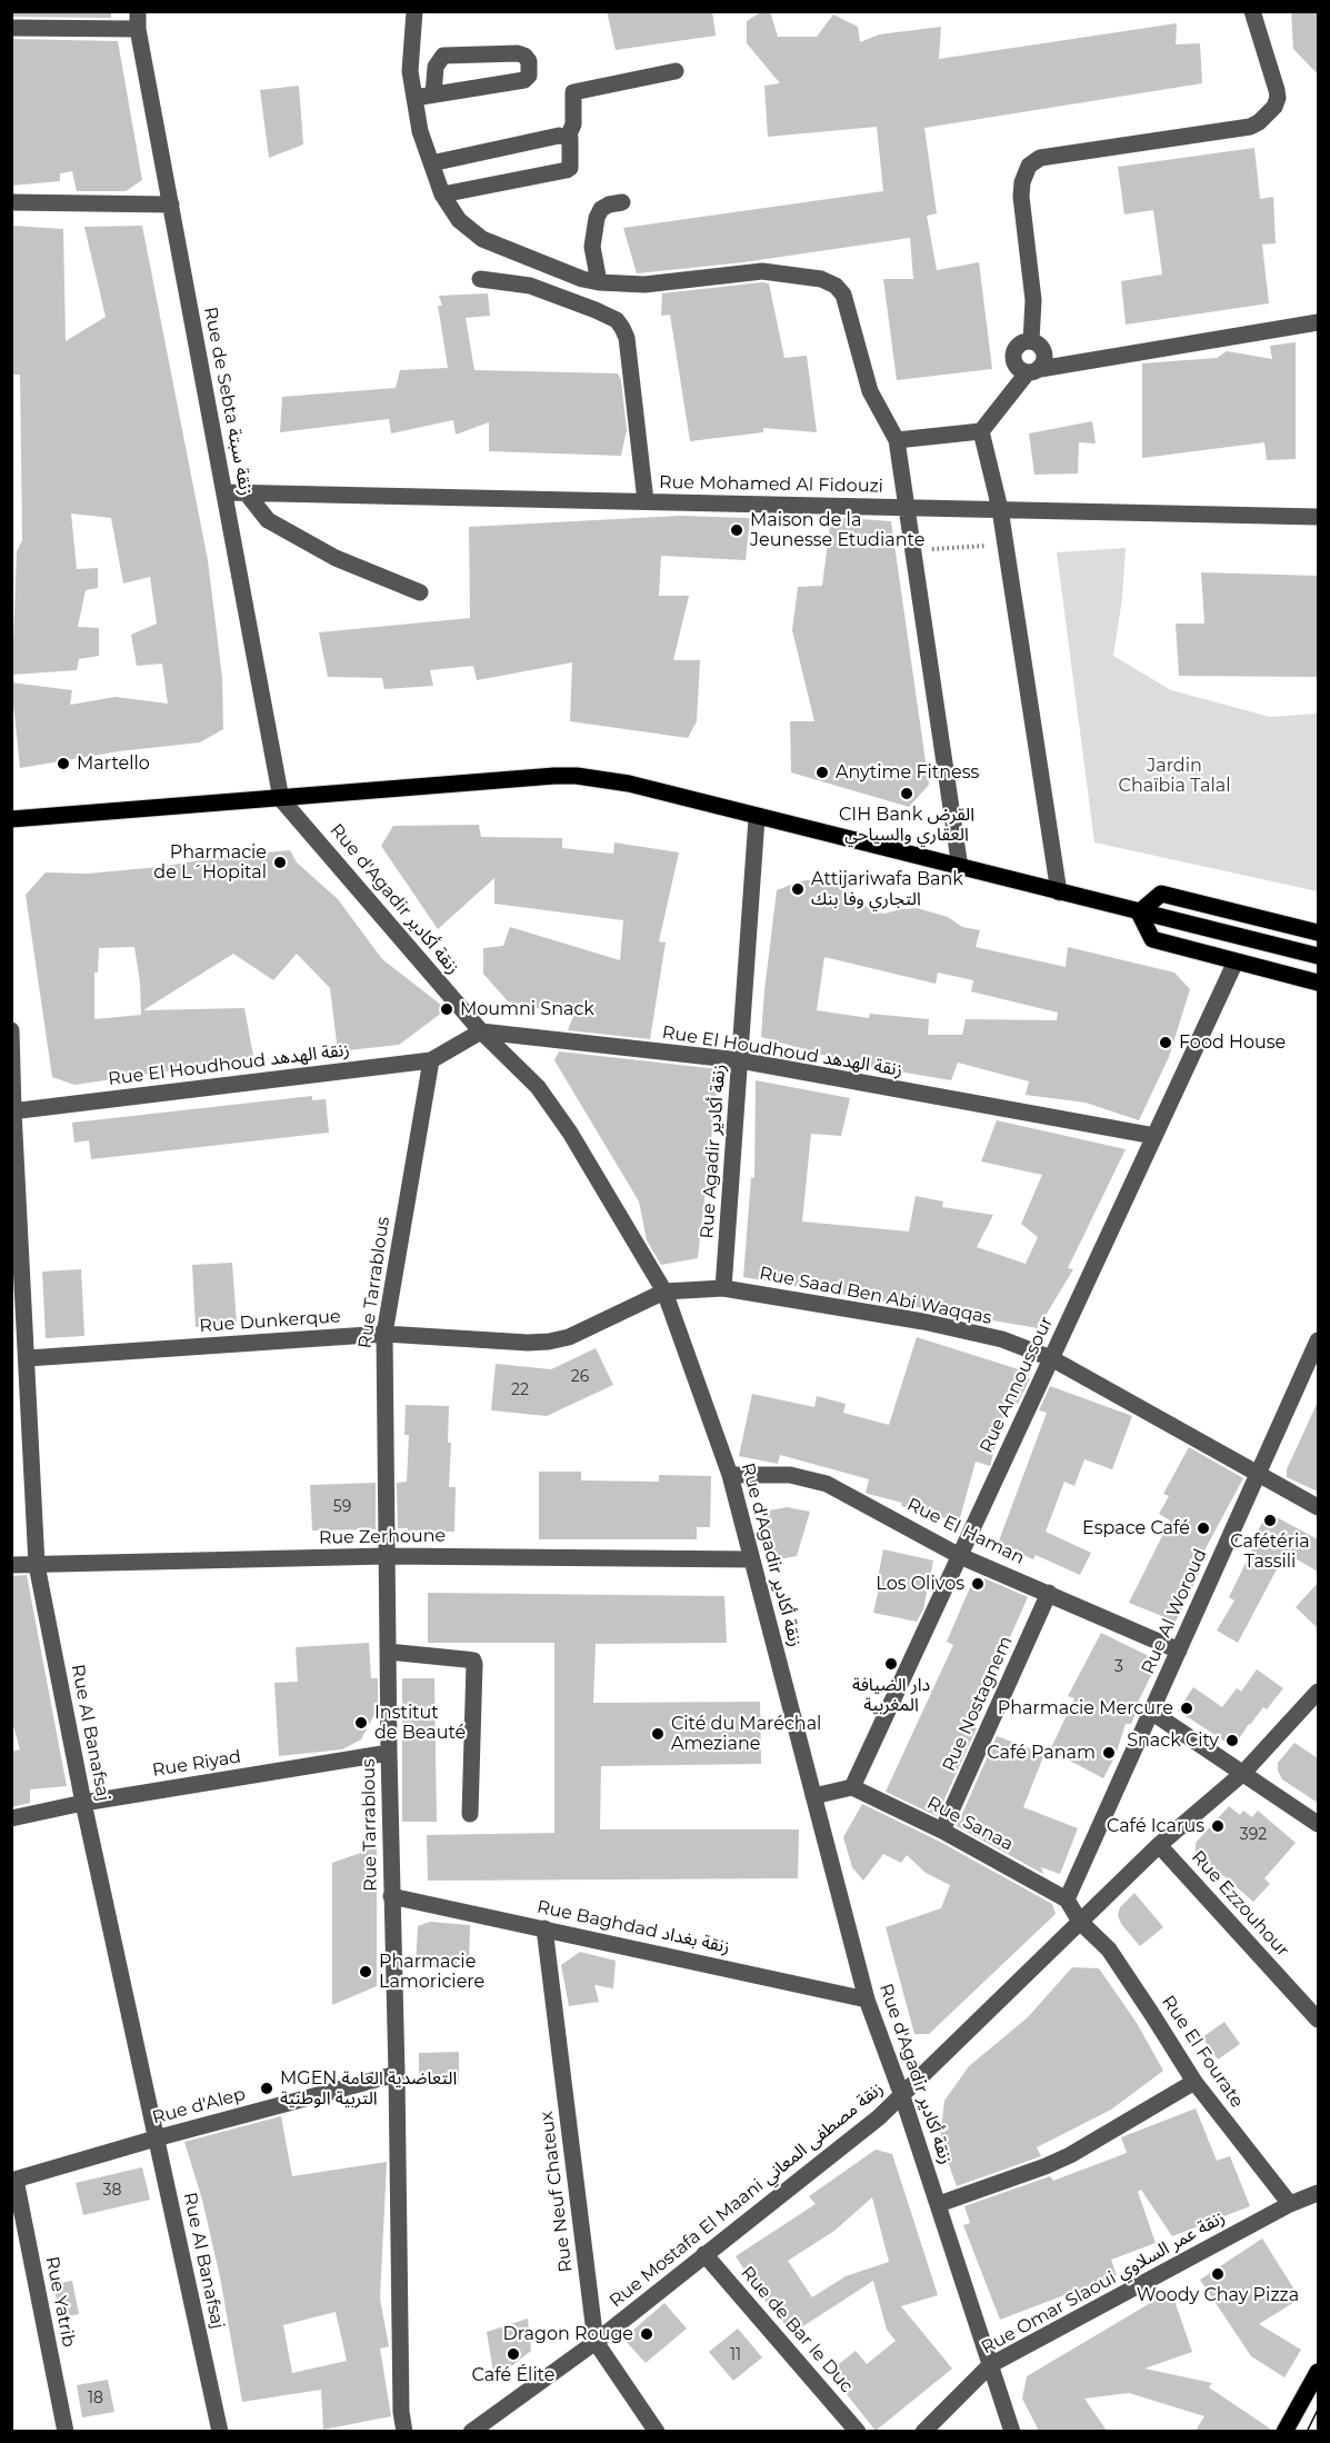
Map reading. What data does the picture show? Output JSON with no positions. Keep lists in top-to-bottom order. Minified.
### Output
{"streets":{"street":["Rue de Sebta زنقة سبتة","Rue Mohamed Al Fidouzi","Rue d'Agadir زنقة أكادير","Rue El Houdhoud زنقة الهدهد","Rue Agadir زنقة أكادير","Rue Tarrablous","Rue Saad Ben Abi Waqqas","Rue Dunkerque","Rue Annoussour","Rue El Haman","Rue Zerhoune","Rue Al Woroud","Rue Nostagnem","Rue Al Banafsaj","Rue Riyad","Rue Sanaa","Rue Ezzouhour","Rue Baghdad زنقة بغداد","Rue El Fourate","Rue d'Alep","Rue Neuf Chateux","Rue Mostafa El Maani زنقة مصطفى المعاني","Rue Omar Slaoui زنقة عمر السلاوي","Rue Yatrib","Rue de Bar le Duc"]},"crossings":[["Rue de Sebta زنقة سبتة","Rue Mohamed Al Fidouzi"],["Rue de Sebta زنقة سبتة","Rue d'Agadir زنقة أكادير"],["Rue d'Agadir زنقة أكادير","Rue El Houdhoud زنقة الهدهد"],["Rue d'Agadir زنقة أكادير","Rue Saad Ben Abi Waqqas"],["Rue d'Agadir زنقة أكادير","Rue Dunkerque"],["Rue d'Agadir زنقة أكادير","Rue El Haman"],["Rue d'Agadir زنقة أكادير","Rue Zerhoune"],["Rue d'Agadir زنقة أكادير","Rue Baghdad زنقة بغداد"],["Rue d'Agadir زنقة أكادير","Rue Mostafa El Maani زنقة مصطفى المعاني"],["Rue d'Agadir زنقة أكادير","Rue Omar Slaoui زنقة عمر السلاوي"],["Rue El Houdhoud زنقة الهدهد","Rue Agadir زنقة أكادير"],["Rue El Houdhoud زنقة الهدهد","Rue Tarrablous"],["Rue El Houdhoud زنقة الهدهد","Rue Annoussour"],["Rue El Houdhoud زنقة الهدهد","Rue Al Banafsaj"],["Rue Agadir زنقة أكادير","Rue Saad Ben Abi Waqqas"],["Rue Tarrablous","Rue Dunkerque"],["Rue Tarrablous","Rue Zerhoune"],["Rue Tarrablous","Rue Riyad"],["Rue Tarrablous","Rue Baghdad زنقة بغداد"],["Rue Tarrablous","Rue d'Alep"],["Rue Saad Ben Abi Waqqas","Rue Dunkerque"],["Rue Saad Ben Abi Waqqas","Rue Annoussour"],["Rue Saad Ben Abi Waqqas","Rue Al Woroud"],["Rue Dunkerque","Rue Al Banafsaj"],["Rue Annoussour","Rue El Haman"],["Rue Annoussour","Rue Sanaa"],["Rue El Haman","Rue Al Woroud"],["Rue El Haman","Rue Nostagnem"],["Rue Zerhoune","Rue Al Banafsaj"],["Rue Al Woroud","Rue Sanaa"],["Rue Al Woroud","Rue El Fourate"],["Rue Nostagnem","Rue Sanaa"],["Rue Al Banafsaj","Rue Riyad"],["Rue Al Banafsaj","Rue d'Alep"],["Rue Sanaa","Rue El Fourate"],["Rue Ezzouhour","Rue Mostafa El Maani زنقة مصطفى المعاني"],["Rue Baghdad زنقة بغداد","Rue Neuf Chateux"],["Rue El Fourate","Rue Mostafa El Maani زنقة مصطفى المعاني"],["Rue El Fourate","Rue Omar Slaoui زنقة عمر السلاوي"],["Rue d'Alep","Rue Yatrib"],["Rue Neuf Chateux","Rue Mostafa El Maani زنقة مصطفى المعاني"],["Rue Mostafa El Maani زنقة مصطفى المعاني","Rue de Bar le Duc"]],"parks":["Jardin Chaïbia Talal"],"places":["Maison de la Jeunesse Etudiante","Martello","Anytime Fitness","CIH Bank القرض العقاري والسياحي","Pharmacie de L´Hopital","Attijariwafa Bank التجاري وفا بنك","Moumni Snack","Food House","Cafétéria Tassili","Espace Café","Los Olivos","دار الضيافة المغربية","Pharmacie Mercure","Institut de Beauté","Cité du Maréchal Ameziane","Snack City","Café Panam","Café Icarus","Pharmacie Lamoriciere","MGEN التعاضدية العامة التربية الوطنية","Woody Chay Pizza","Dragon Rouge","Café Élite"],"house_numbers":["26","22","59","3","392","38","11","18"]}
